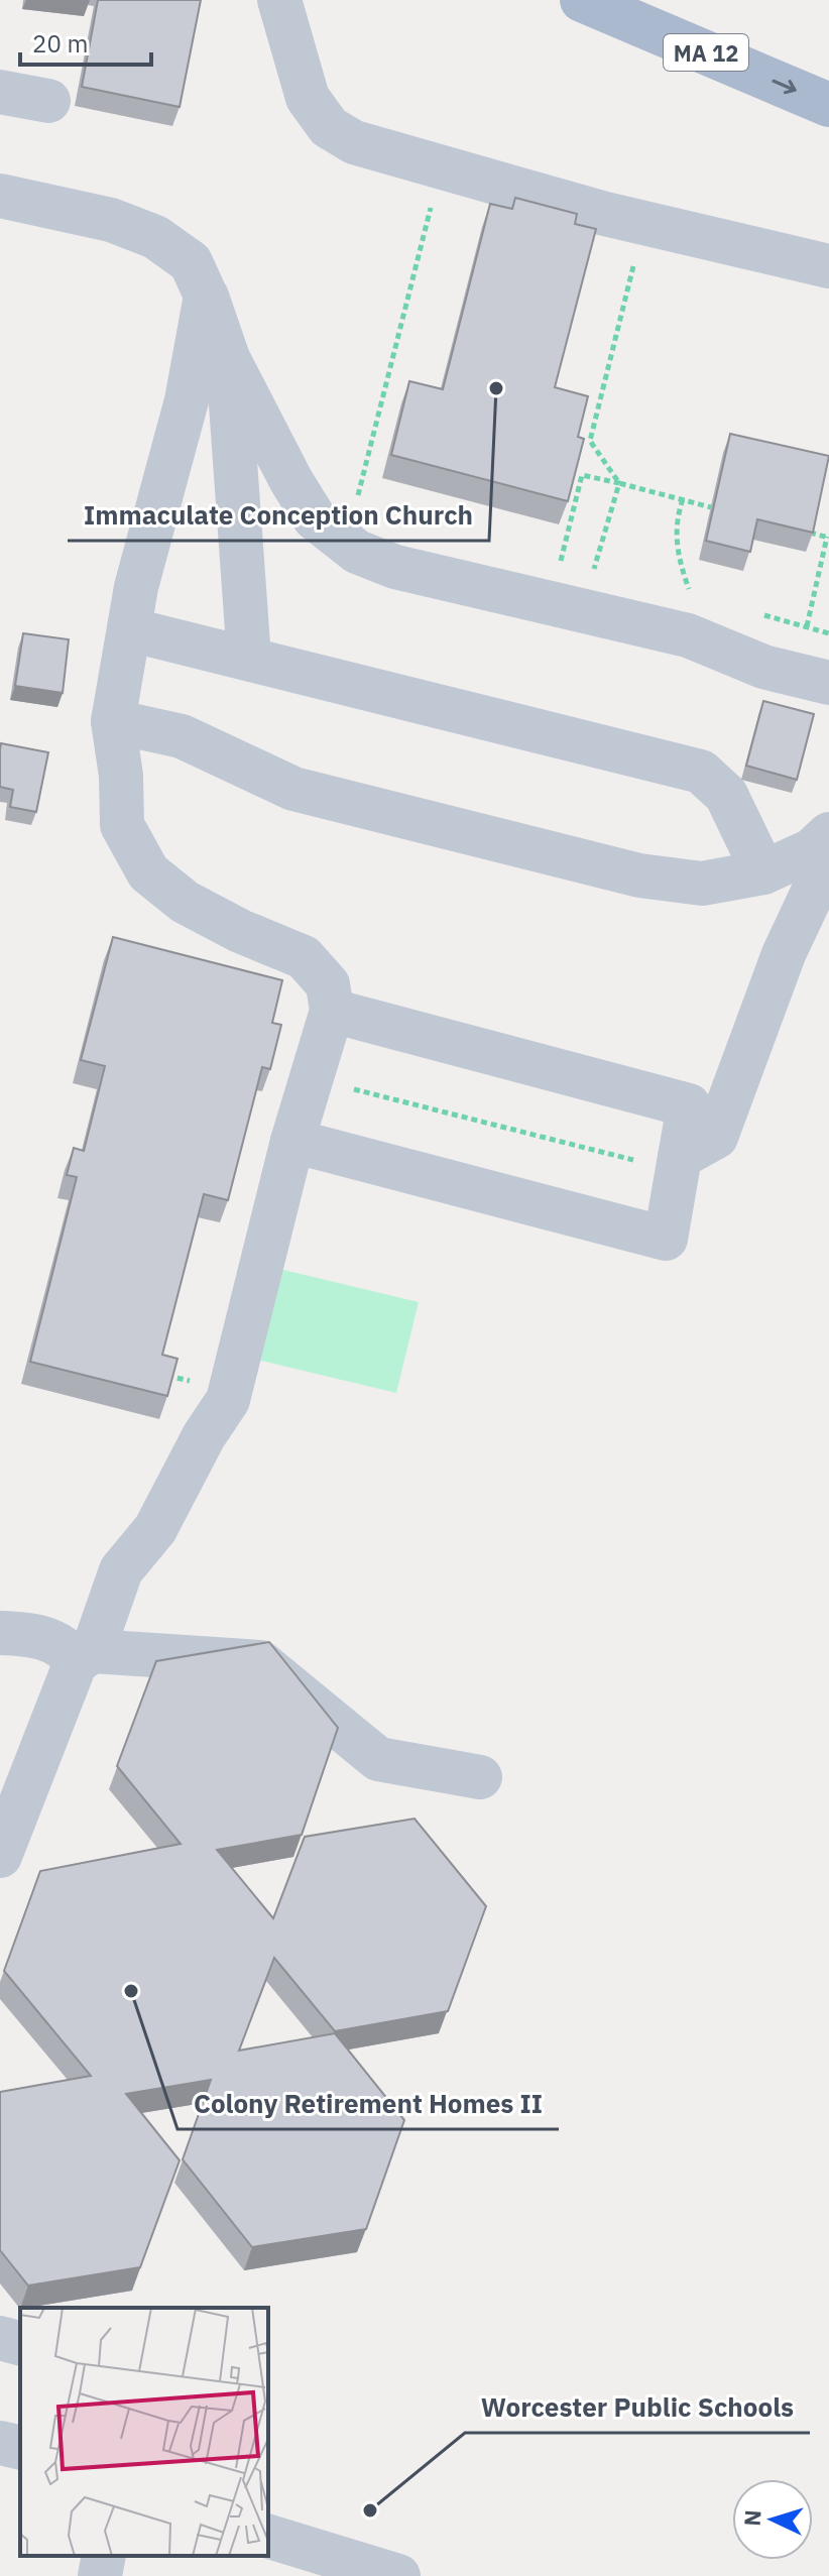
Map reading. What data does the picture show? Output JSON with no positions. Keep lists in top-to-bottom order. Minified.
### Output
{"streets":{"main road":["MA 12"]},"places":["Immaculate Conception Church","Colony Retirement Homes II","Worcester Public Schools"],"scale_bar":"20 m","north":"left"}
